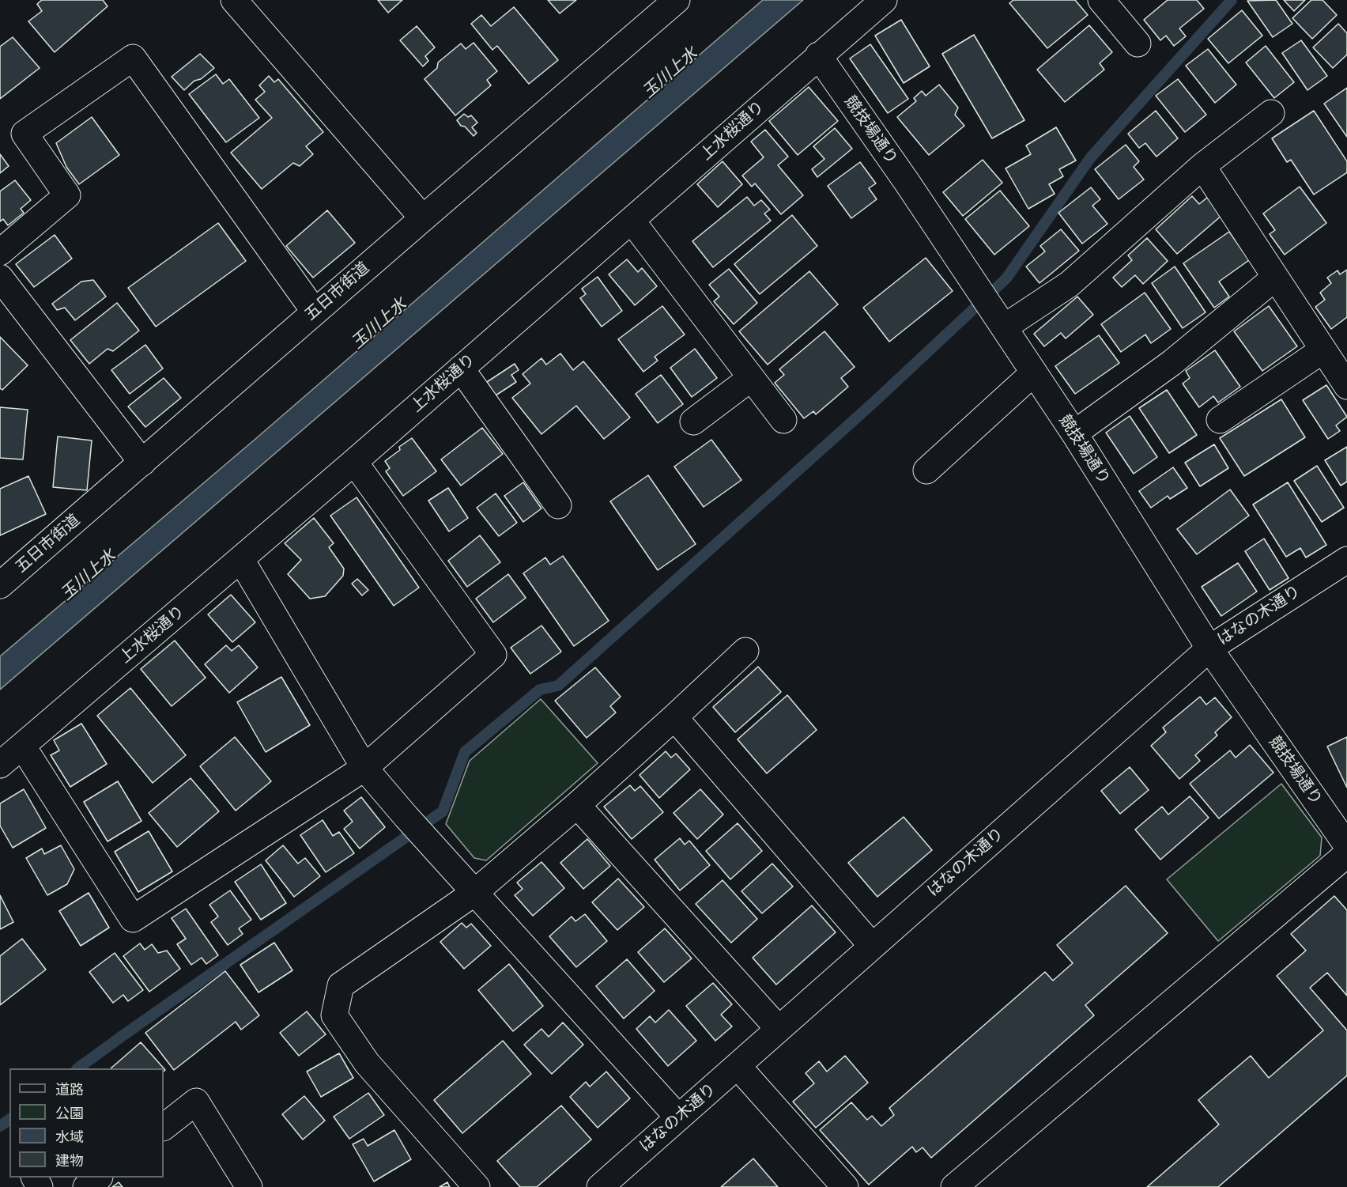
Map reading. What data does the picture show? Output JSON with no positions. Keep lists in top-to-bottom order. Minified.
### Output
{"streets":{"street":["競技場通り","上水桜通り","五日市街道","はなの木通り"]},"crossings":[["競技場通り","上水桜通り"],["競技場通り","はなの木通り"]],"water":["玉川上水"],"legend":["道路","公園","水域","建物"]}
